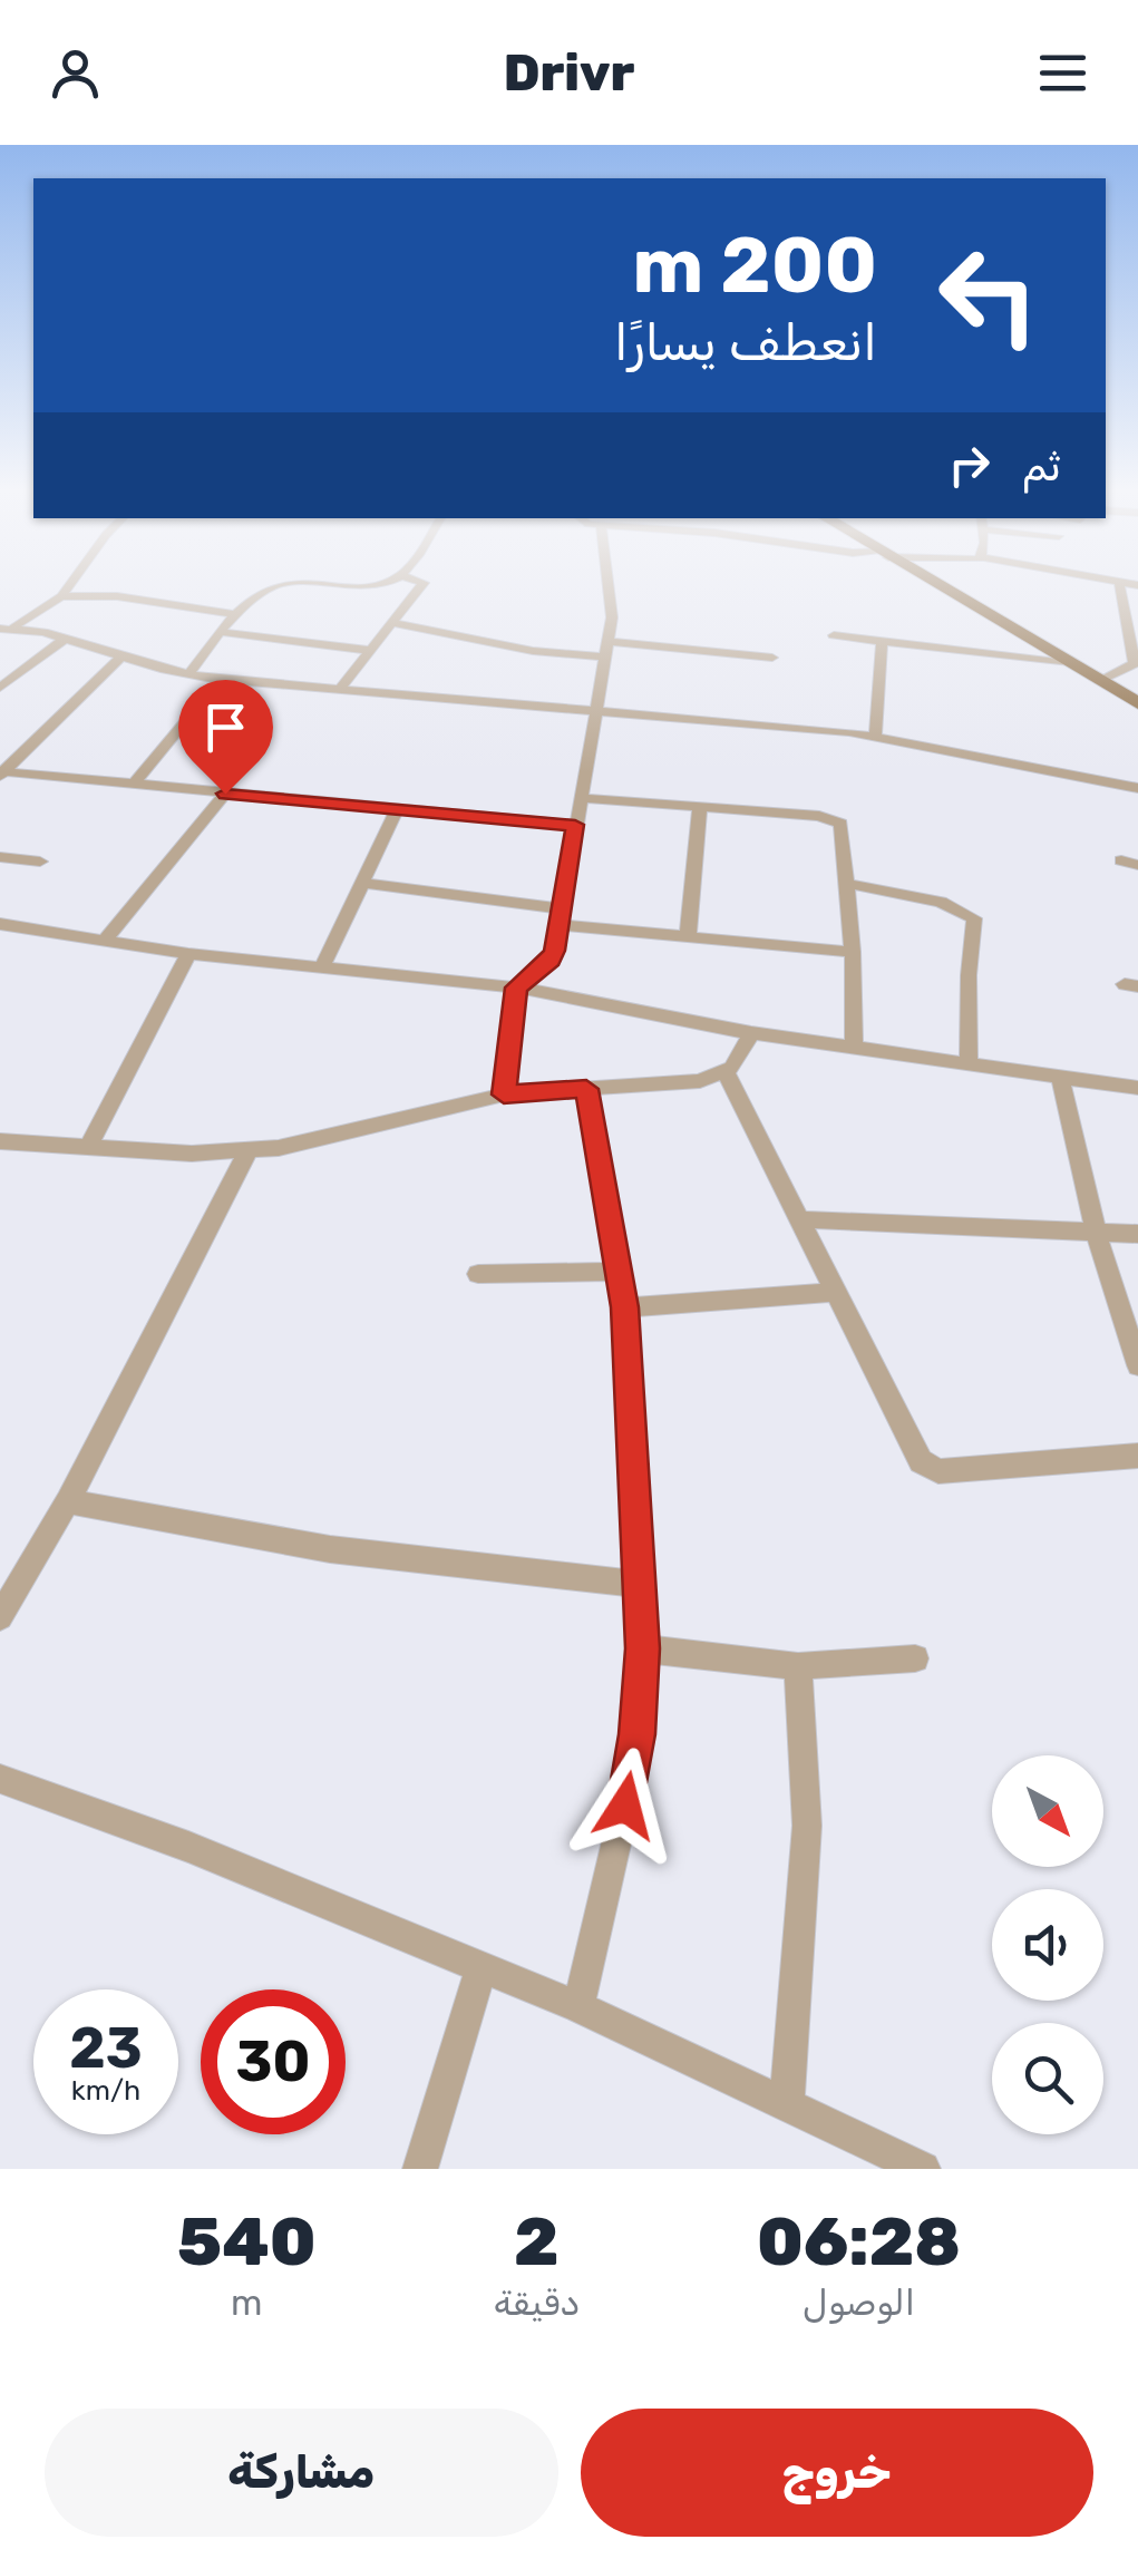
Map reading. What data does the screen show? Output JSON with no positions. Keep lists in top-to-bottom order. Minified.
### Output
{"north":"bottom right","page":{"header":"Drivr","turn":["200 m","انعطف يسارًا"],"then":"ثم","speed":"23 km/h","limit":"30","eta":["06:28","الوصول","2","دقيقة","540","m"],"buttons":["خروج","مشاركة"]}}
